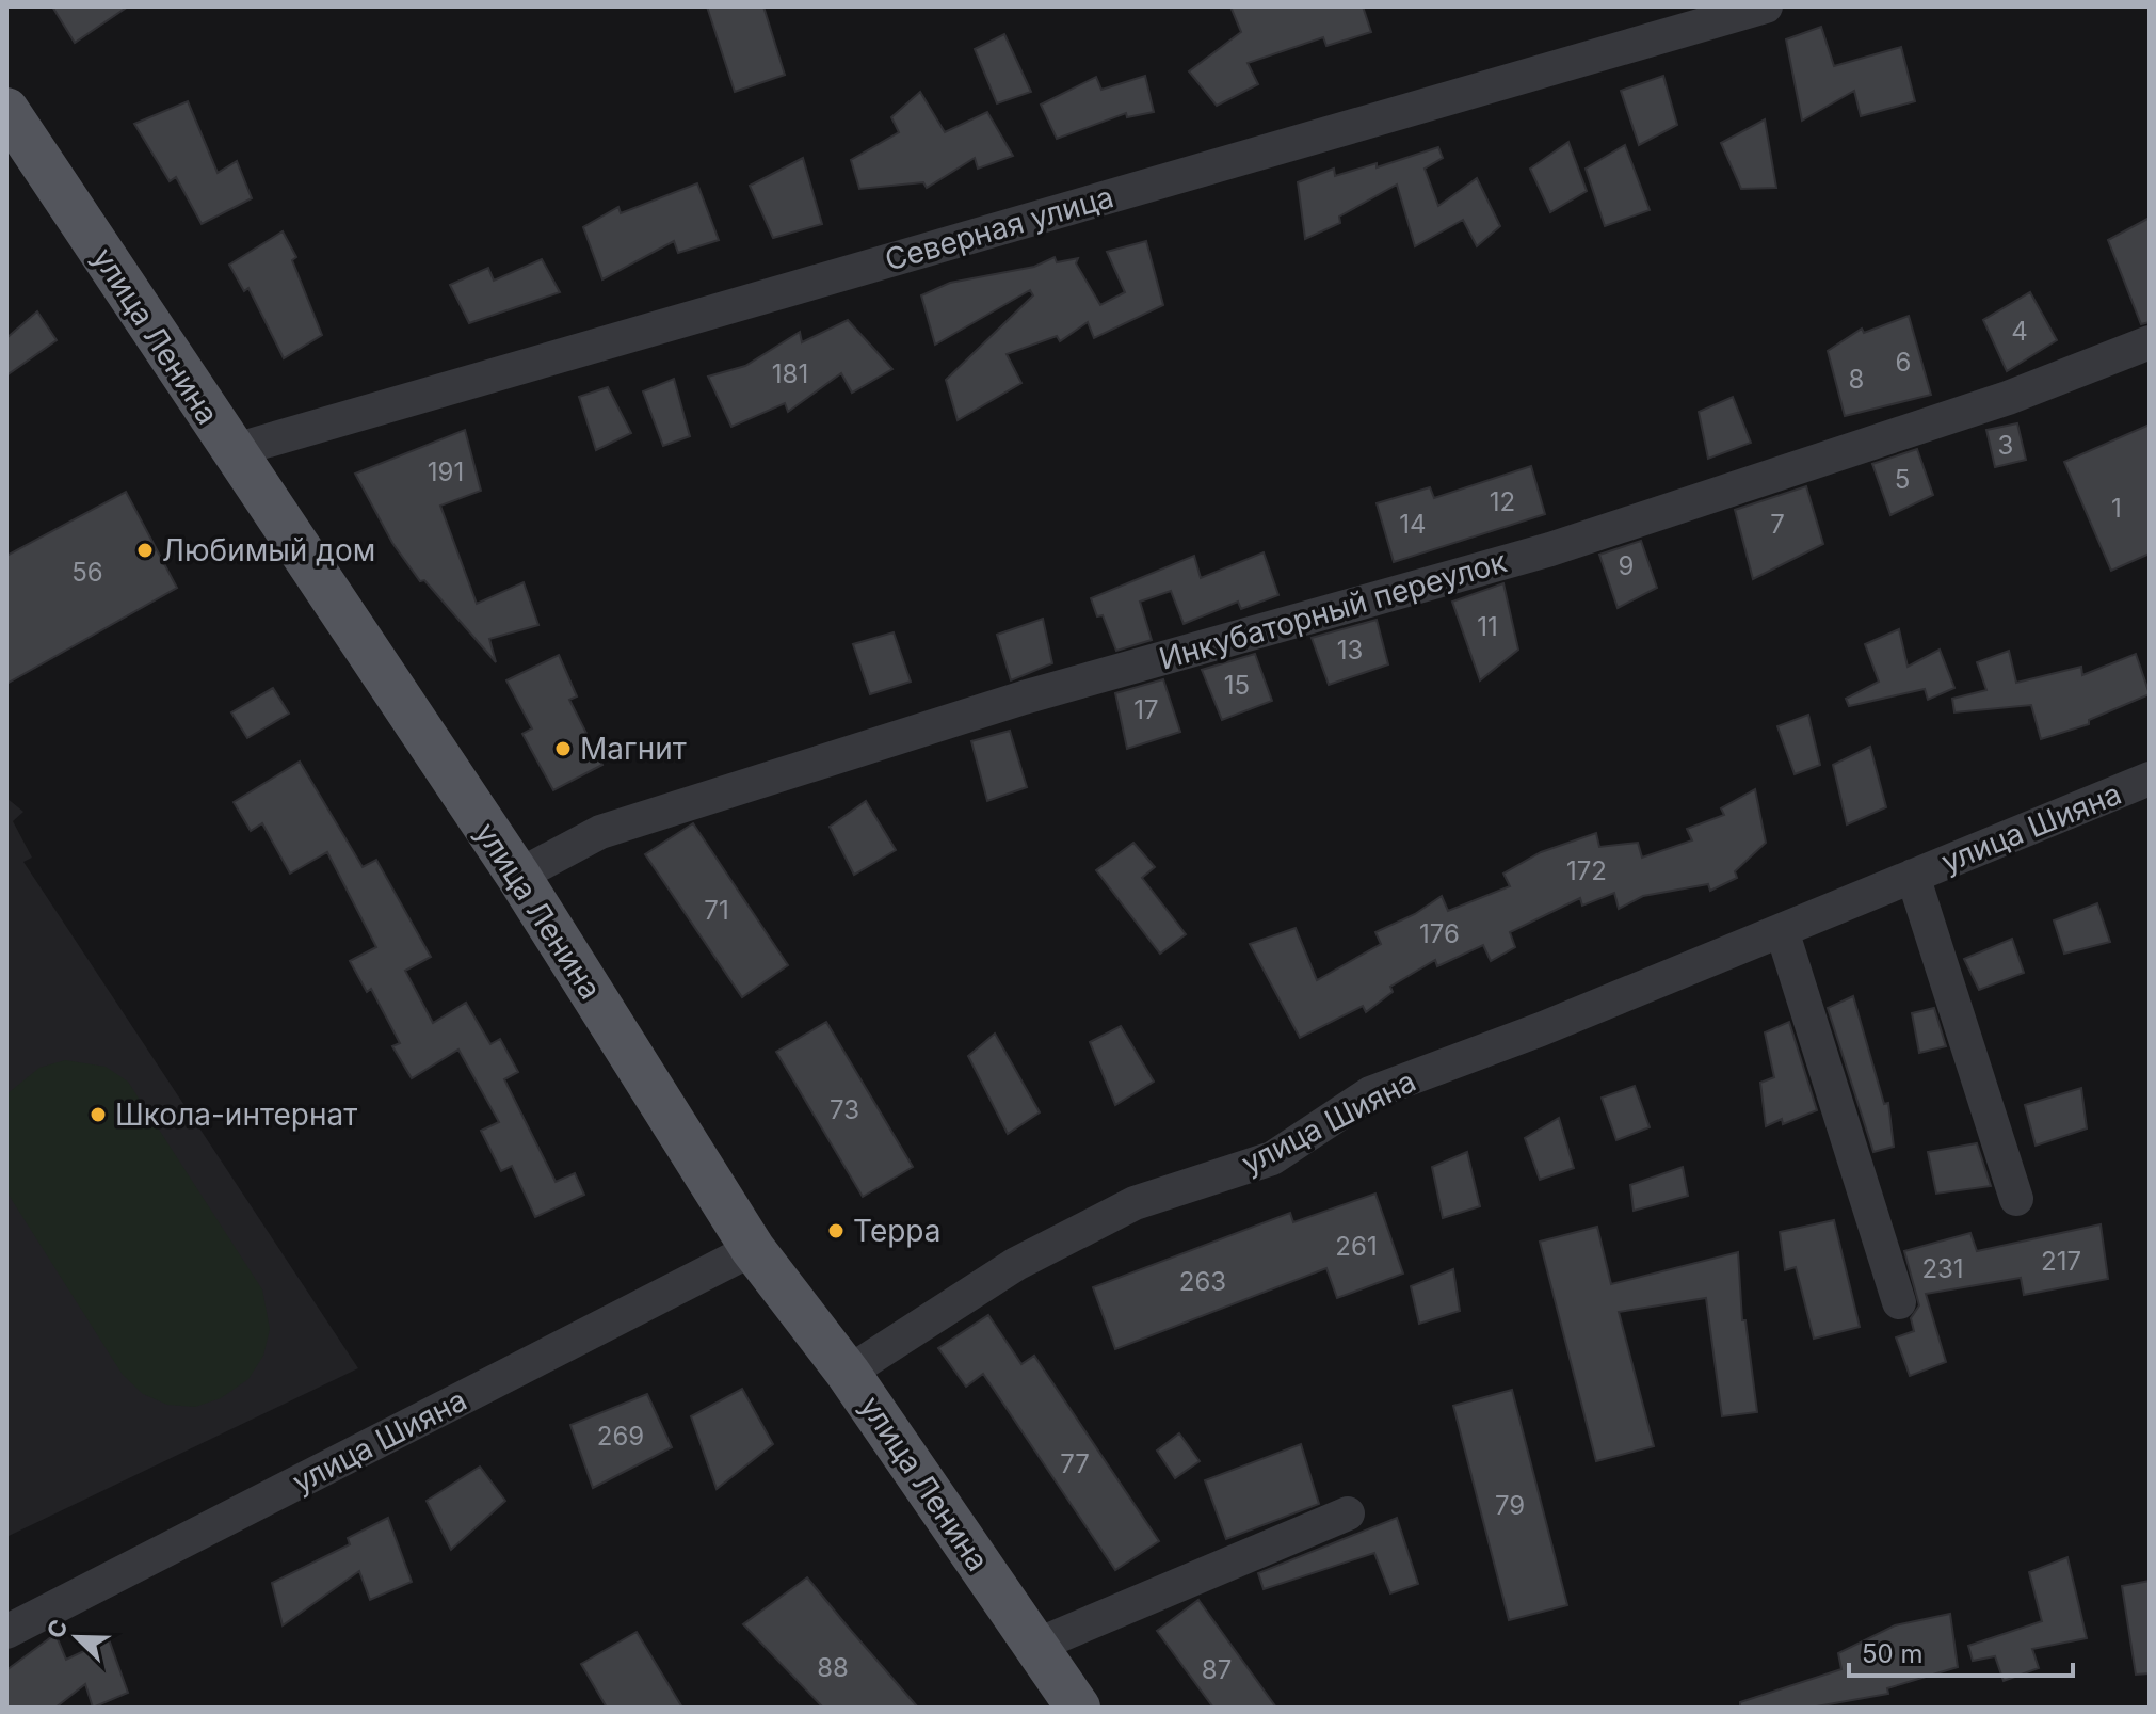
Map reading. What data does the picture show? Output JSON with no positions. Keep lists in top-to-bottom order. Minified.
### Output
{"streets":{"main road":["улица Ленина"],"street":["Северная улица","Инкубаторный переулок","улица Шияна"]},"crossings":[["Северная улица","улица Ленина"],["улица Ленина","Инкубаторный переулок"],["улица Ленина","улица Шияна"]],"places":["Любимый дом","Магнит","Школа-интернат","Терра"],"house_numbers":["4","6","181","8","3","191","5","12","1","14","7","9","56","11","13","15","17","172","71","176","73","261","217","231","263","269","77","79","88","87"],"scale_bar":"50 m","north":"top left"}
